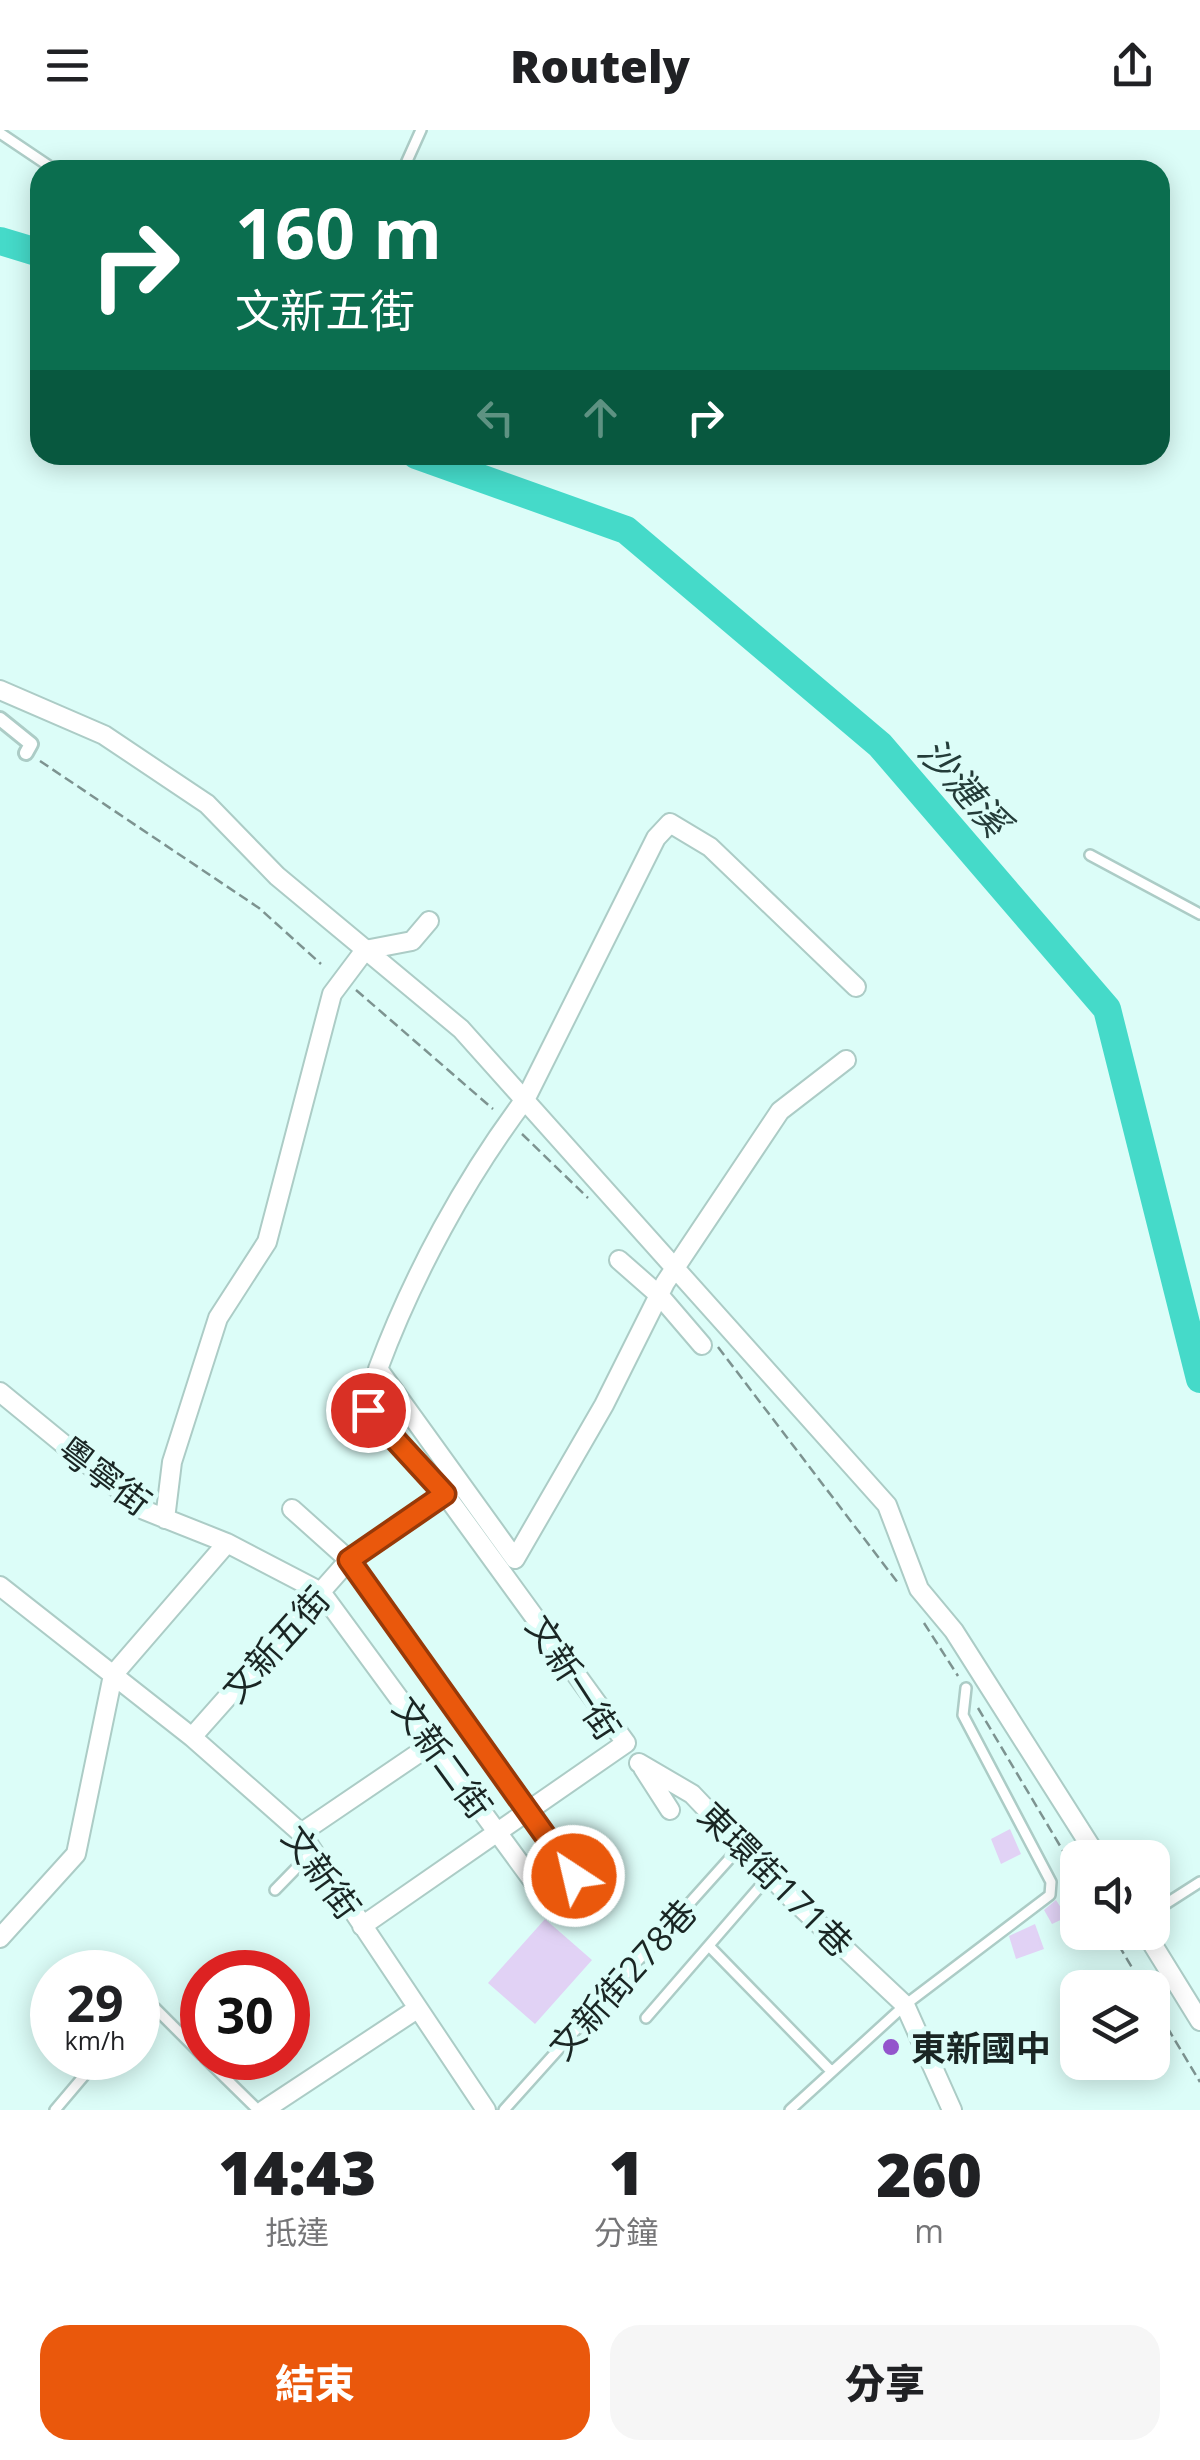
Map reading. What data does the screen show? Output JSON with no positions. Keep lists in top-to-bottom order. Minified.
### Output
{"streets":{"street":["粵寧街","文新五街","文新一街","文新二街","文新街","東環街171巷"],"lane":["文新街278巷"]},"crossings":[["粵寧街","文新二街"],["文新五街","文新一街"],["文新五街","文新二街"],["文新五街","文新街"],["文新一街","文新二街"],["文新一街","文新街"],["東環街171巷","文新街278巷"]],"water":["沙漣溪"],"places":["東新國中"],"page":{"header":"Routely","turn":["160 m","文新五街"],"speed":"29 km/h","limit":"30","eta":["14:43","抵達","1","分鐘","260","m"],"buttons":["結束","分享"]}}
